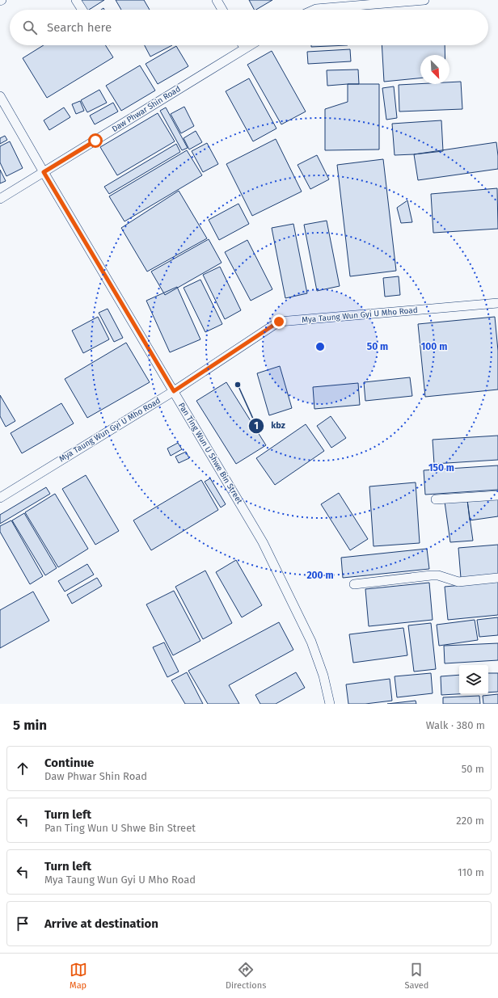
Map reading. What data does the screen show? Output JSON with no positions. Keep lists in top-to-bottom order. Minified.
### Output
{"streets":{"street":["Daw Phwar Shin Road","Mya Taung Wun Gyi U Mho Road","Pan Ting Wun U Shwe Bin Street"]},"crossings":[["Daw Phwar Shin Road","Pan Ting Wun U Shwe Bin Street"],["Mya Taung Wun Gyi U Mho Road","Pan Ting Wun U Shwe Bin Street"]],"places":["kbz"],"north":"bottom right","page":{"search":"Search here","heading":["5 min","Walk · 380 m"],"list":[["Continue","Daw Phwar Shin Road","50 m"],["Turn left","Pan Ting Wun U Shwe Bin Street","220 m"],["Turn left","Mya Taung Wun Gyi U Mho Road","110 m"],"Arrive at destination"],"nav":["Map","Directions","Saved"]},"rings":["50 m","100 m","150 m","200 m"]}
